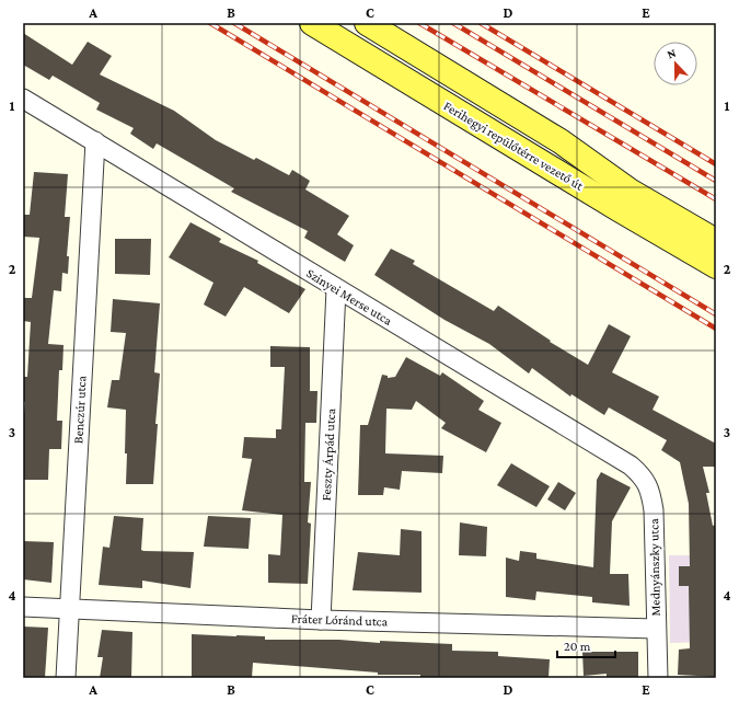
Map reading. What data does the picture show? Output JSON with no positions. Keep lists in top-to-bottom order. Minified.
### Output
{"streets":{"main road":["Ferihegyi repülőtérre vezető út"],"street":["Szinyei Merse utca","Benczúr utca","Feszty Árpád utca","Mednyánszky utca","Fráter Lóránd utca"]},"crossings":[["Szinyei Merse utca","Benczúr utca"],["Szinyei Merse utca","Feszty Árpád utca"],["Szinyei Merse utca","Mednyánszky utca"],["Benczúr utca","Fráter Lóránd utca"],["Feszty Árpád utca","Fráter Lóránd utca"],["Mednyánszky utca","Fráter Lóránd utca"]],"scale_bar":"20 m","north":"top","grid":{"columns":["A","B","C","D","E"],"rows":["1","2","3","4"]}}
